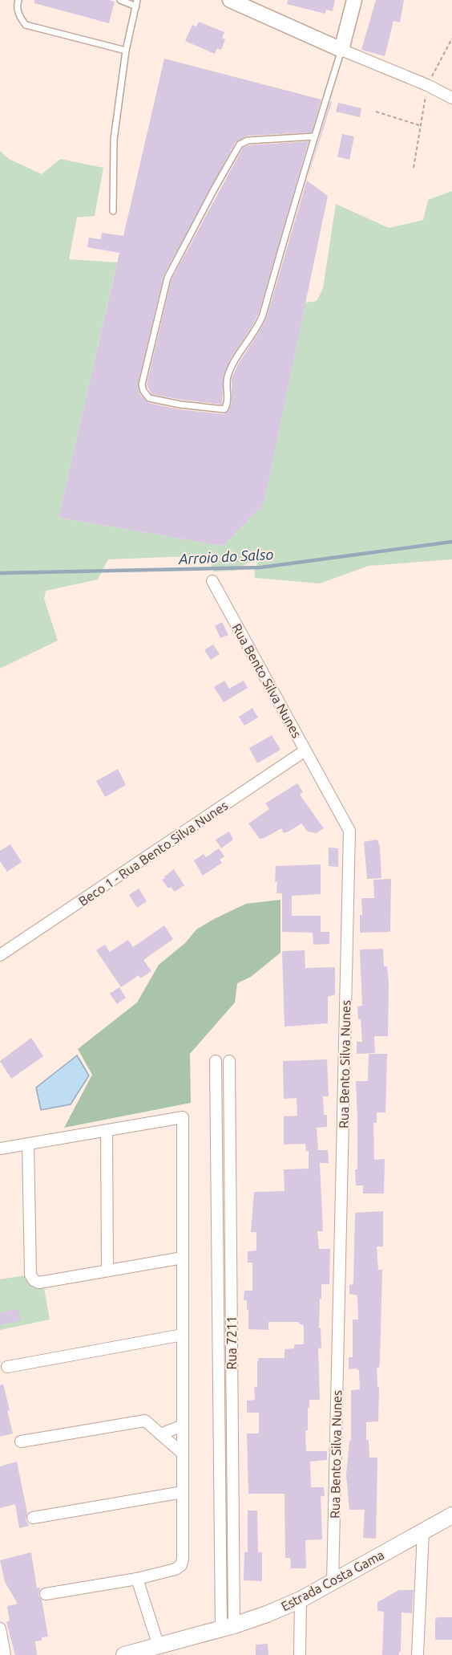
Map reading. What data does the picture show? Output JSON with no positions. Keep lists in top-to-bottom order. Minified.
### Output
{"streets":{"main road":["Estrada Costa Gama"],"street":["Rua Bento Silva Nunes","Beco 1 - Rua Bento Silva Nunes","Rua 7211"]},"crossings":[["Rua Bento Silva Nunes","Beco 1 - Rua Bento Silva Nunes"],["Rua Bento Silva Nunes","Estrada Costa Gama"],["Rua 7211","Estrada Costa Gama"]],"water":["Arroio do Salso"]}
